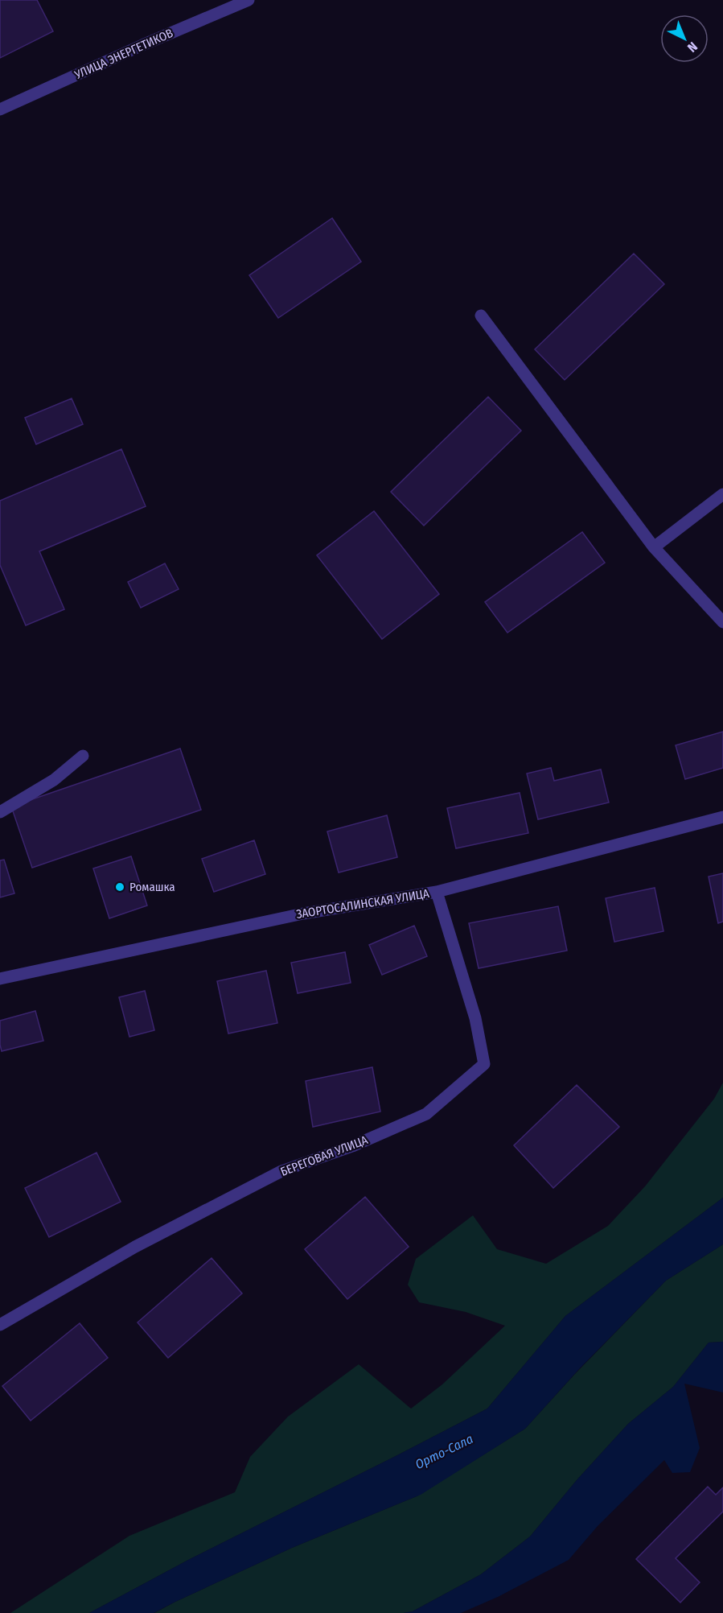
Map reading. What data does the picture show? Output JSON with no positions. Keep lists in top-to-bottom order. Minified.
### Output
{"streets":{"street":["УЛИЦА ЭНЕРГЕТИКОВ","ЗАОРТОСАЛИНСКАЯ УЛИЦА","БЕРЕГОВАЯ УЛИЦА"]},"crossings":[["ЗАОРТОСАЛИНСКАЯ УЛИЦА","БЕРЕГОВАЯ УЛИЦА"]],"water":["Орто-Сала"],"places":["Ромашка"],"north":"bottom right"}
